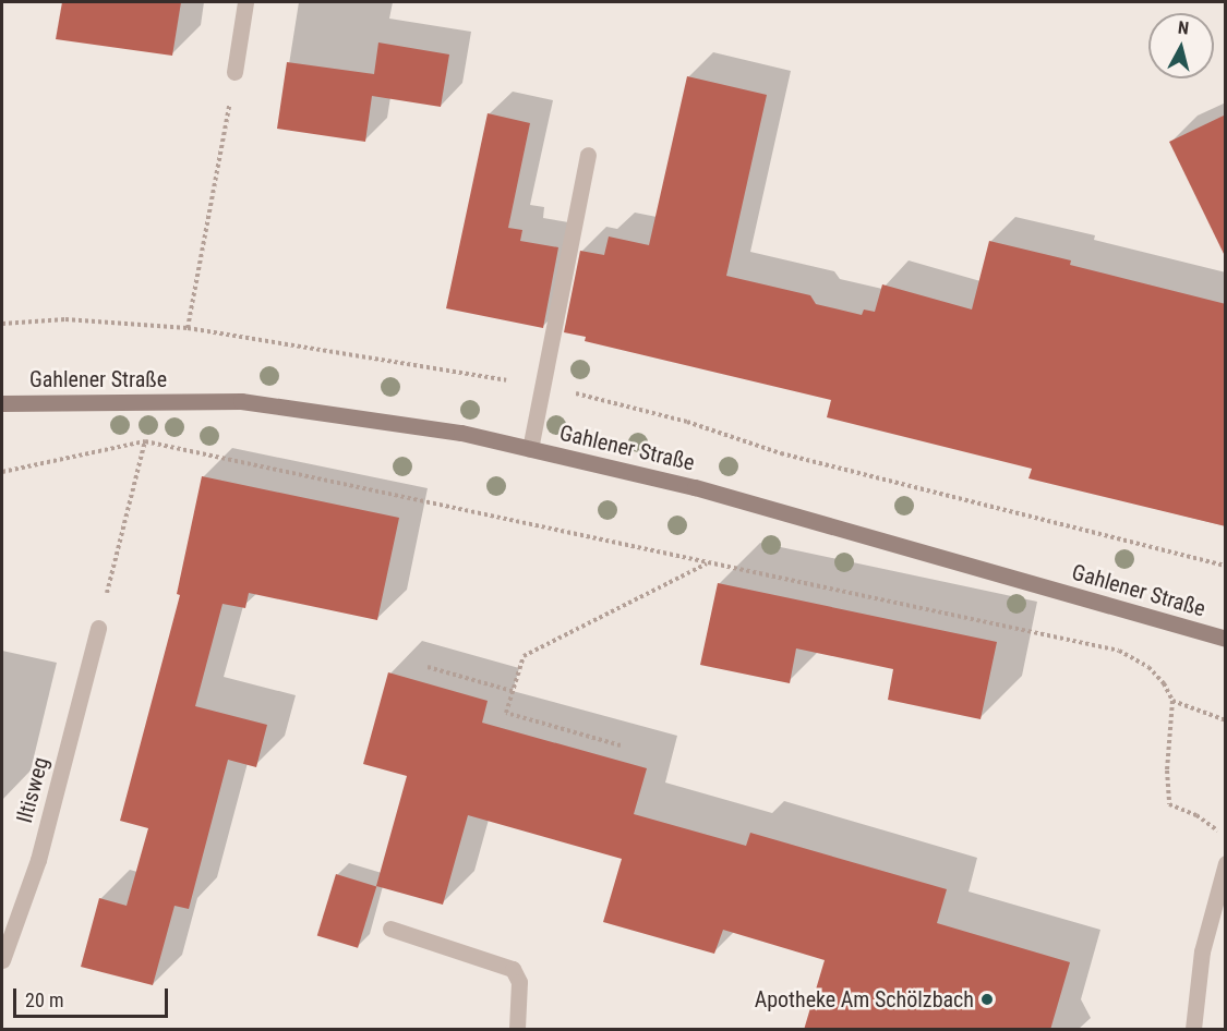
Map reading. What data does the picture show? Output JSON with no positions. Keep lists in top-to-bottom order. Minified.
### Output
{"streets":{"main road":["Gahlener Straße"],"street":["Iltisweg"]},"places":["Apotheke Am Schölzbach"],"scale_bar":"20 m","north":"top"}
